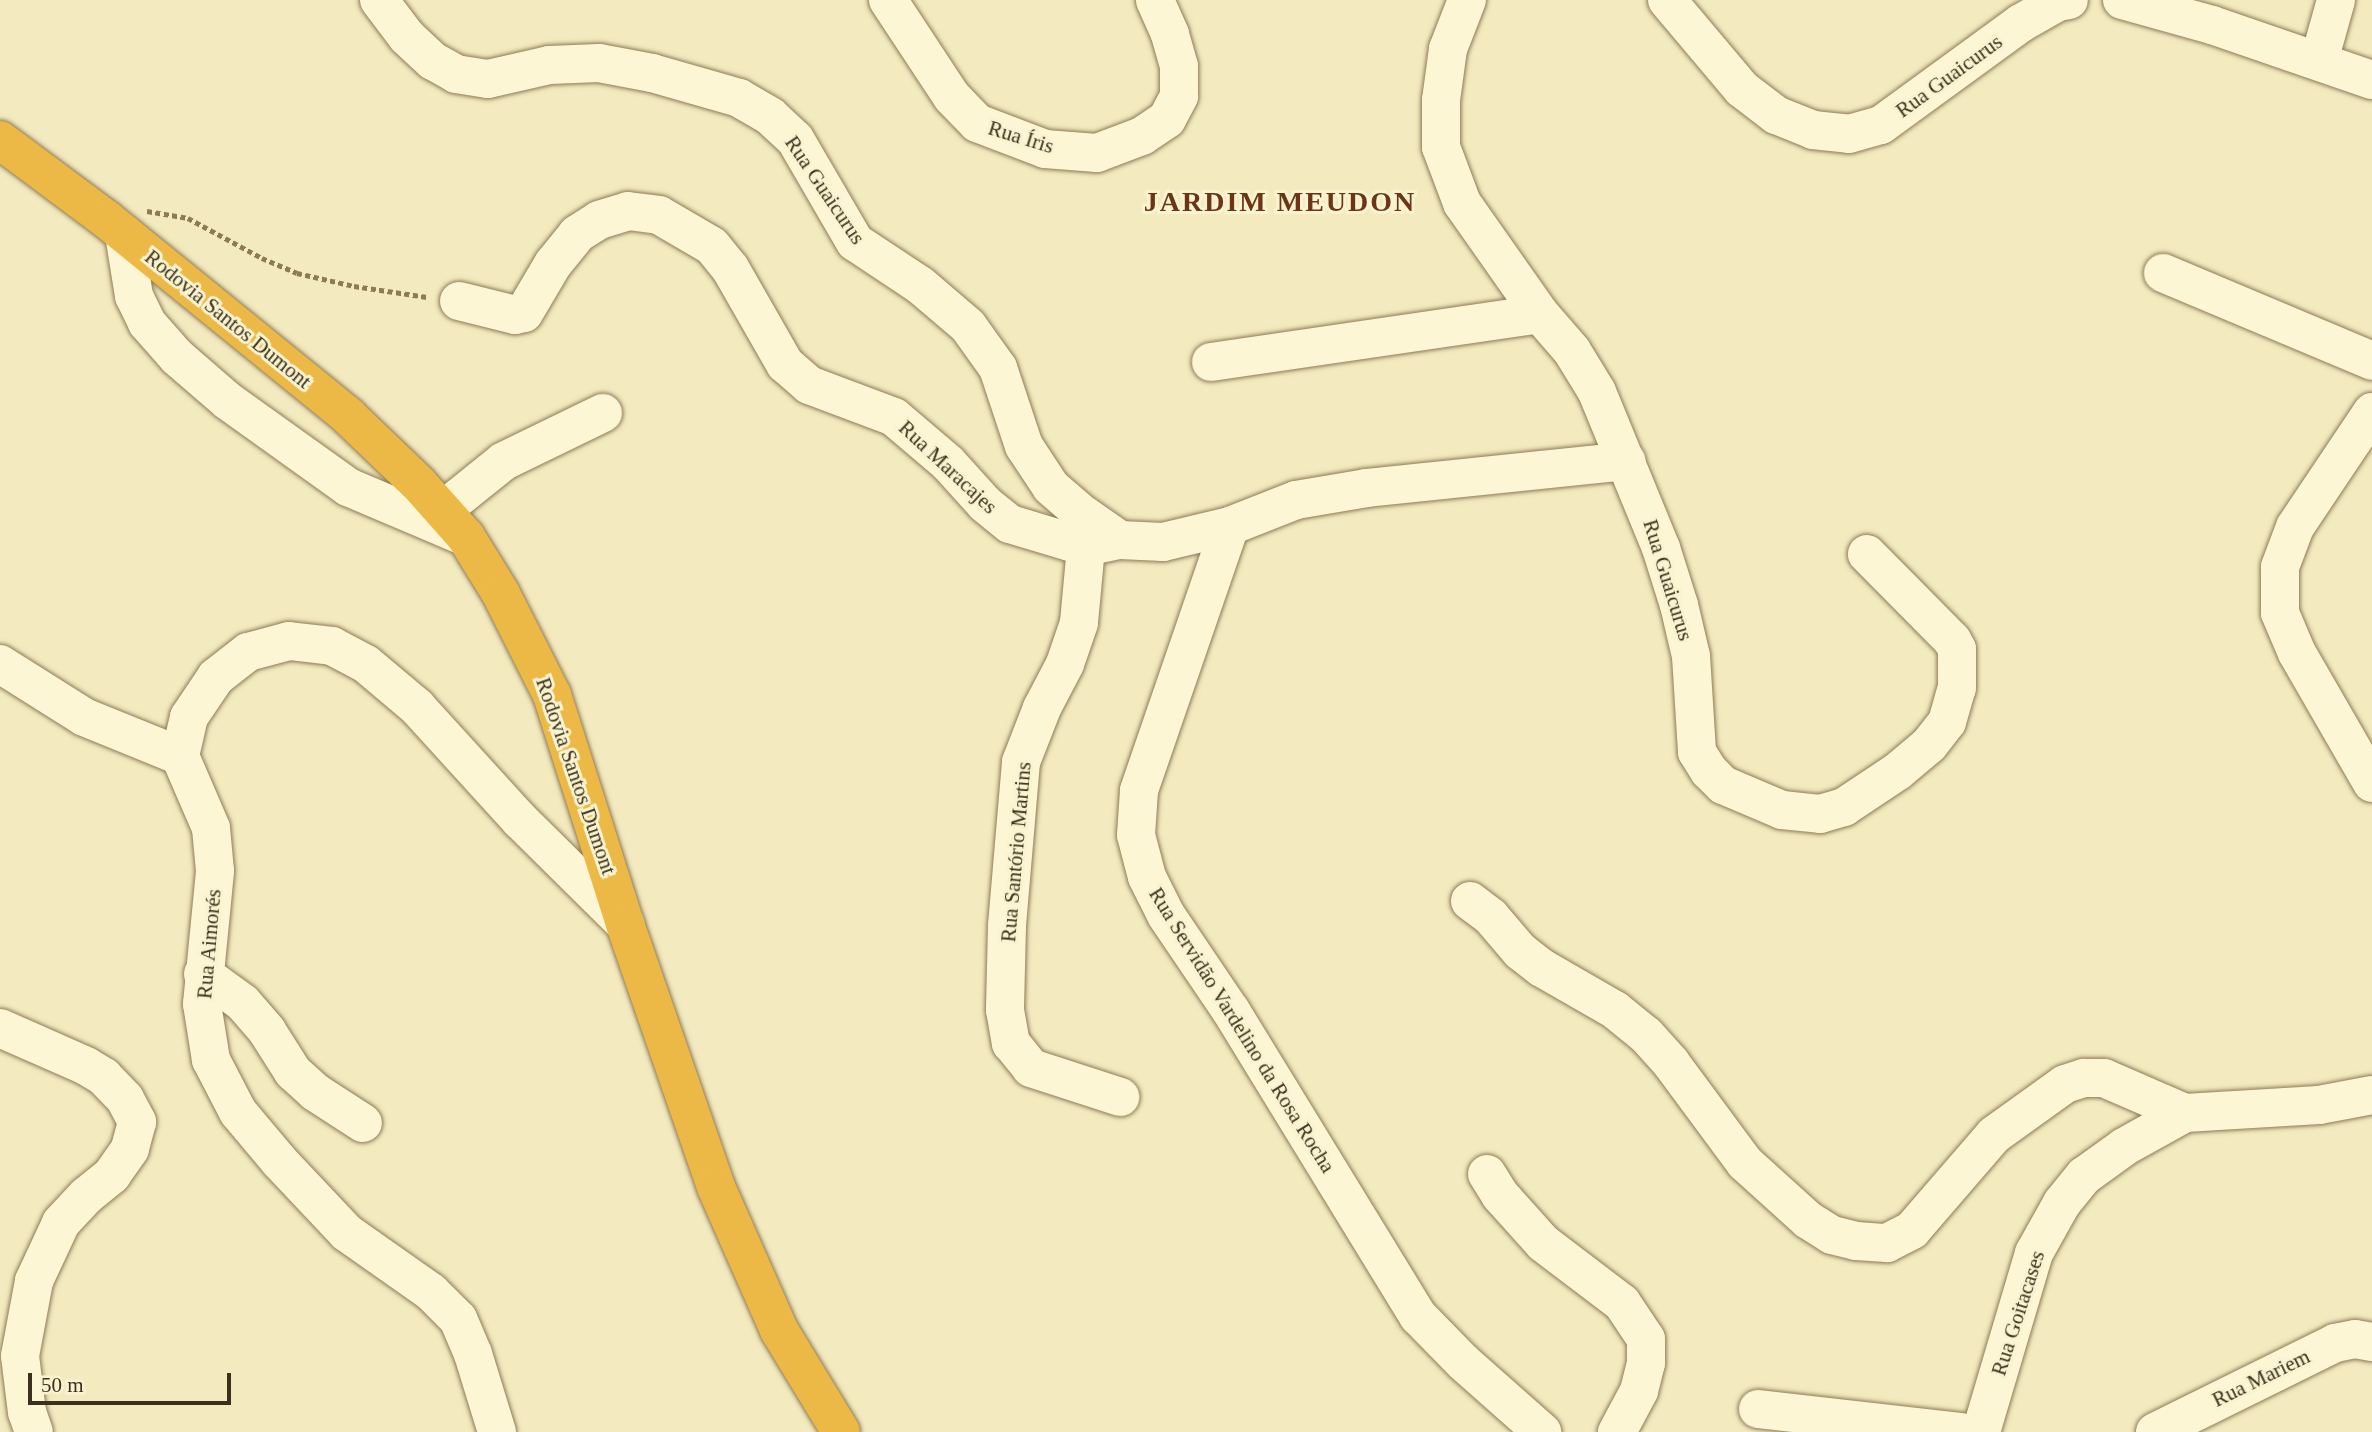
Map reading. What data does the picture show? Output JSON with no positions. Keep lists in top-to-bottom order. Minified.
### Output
{"streets":{"highway":["Rodovia Santos Dumont"],"street":["Rua Guaicurus","Rua Íris","Rua Maracajes","Rua Santório Martins","Rua Aimorés","Rua Servidão Vardelino da Rosa Rocha","Rua Goitacases","Rua Mariem"]},"crossings":[["Rua Guaicurus","Rua Maracajes"],["Rua Guaicurus","Rua Santório Martins"],["Rua Maracajes","Rua Santório Martins"]],"districts":["JARDIM MEUDON"],"scale_bar":"50 m"}
